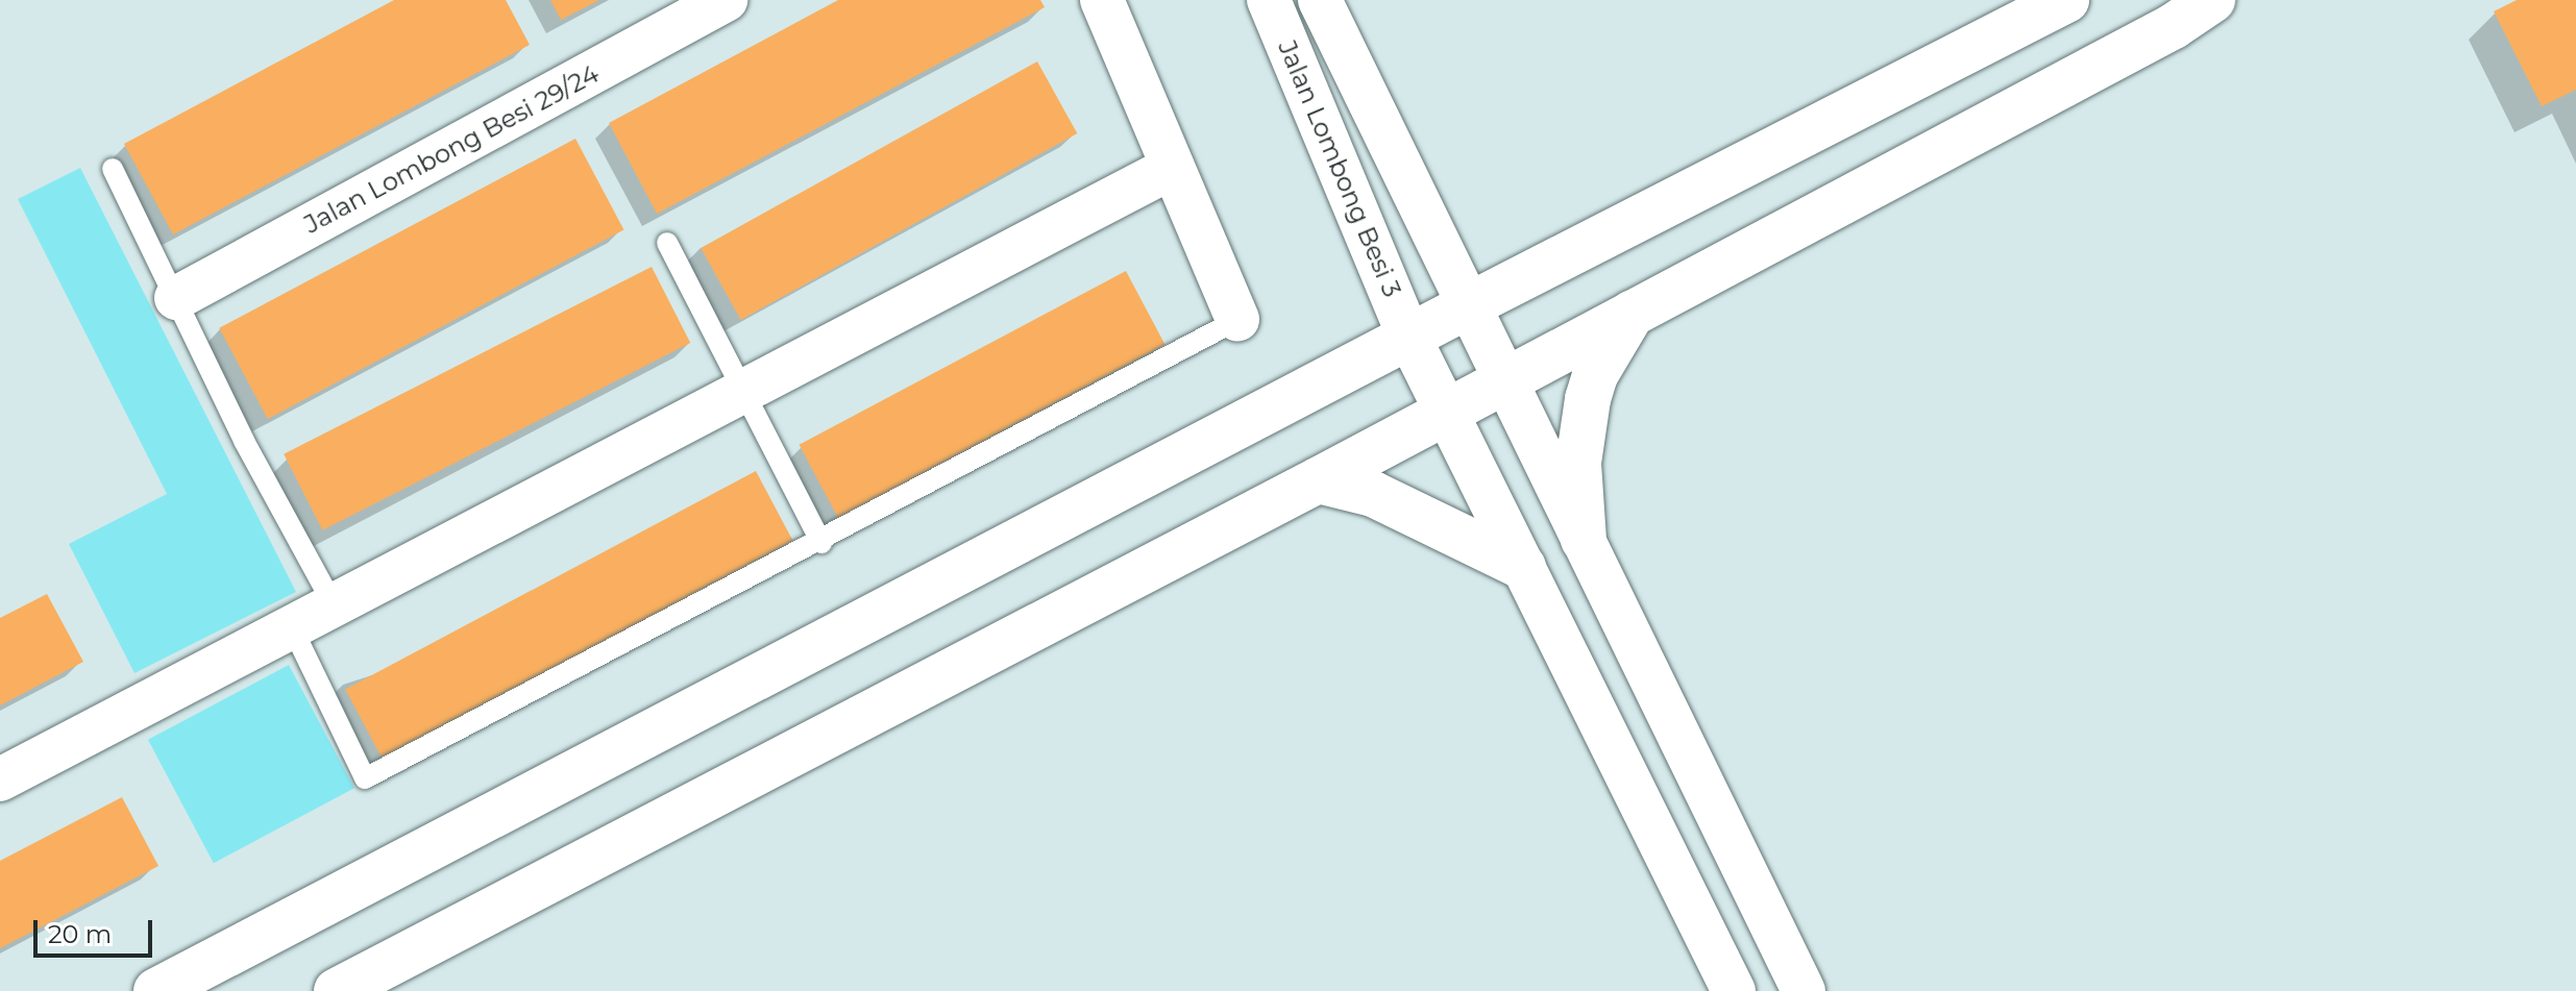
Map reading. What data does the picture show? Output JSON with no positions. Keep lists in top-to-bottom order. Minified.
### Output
{"streets":{"street":["Jalan Lombong Besi 29/24","Jalan Lombong Besi 3"]},"scale_bar":"20 m"}
